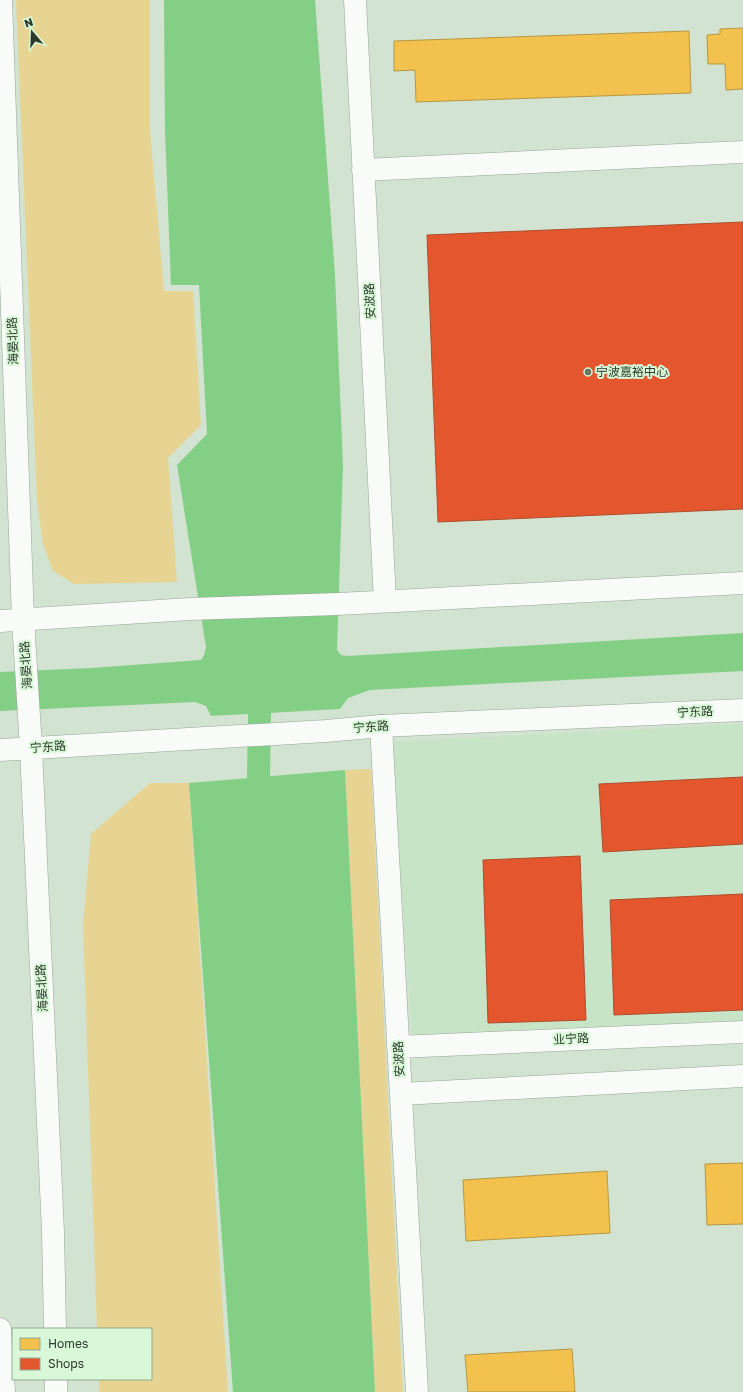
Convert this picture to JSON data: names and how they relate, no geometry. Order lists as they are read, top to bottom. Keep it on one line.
{"streets":{"main road":["安波路","海晏北路","宁东路","业宁路"]},"crossings":[["安波路","宁东路"],["安波路","业宁路"],["海晏北路","宁东路"]],"places":["宁波嘉裕中心"],"legend":["Homes","Shops"],"north":"top"}
